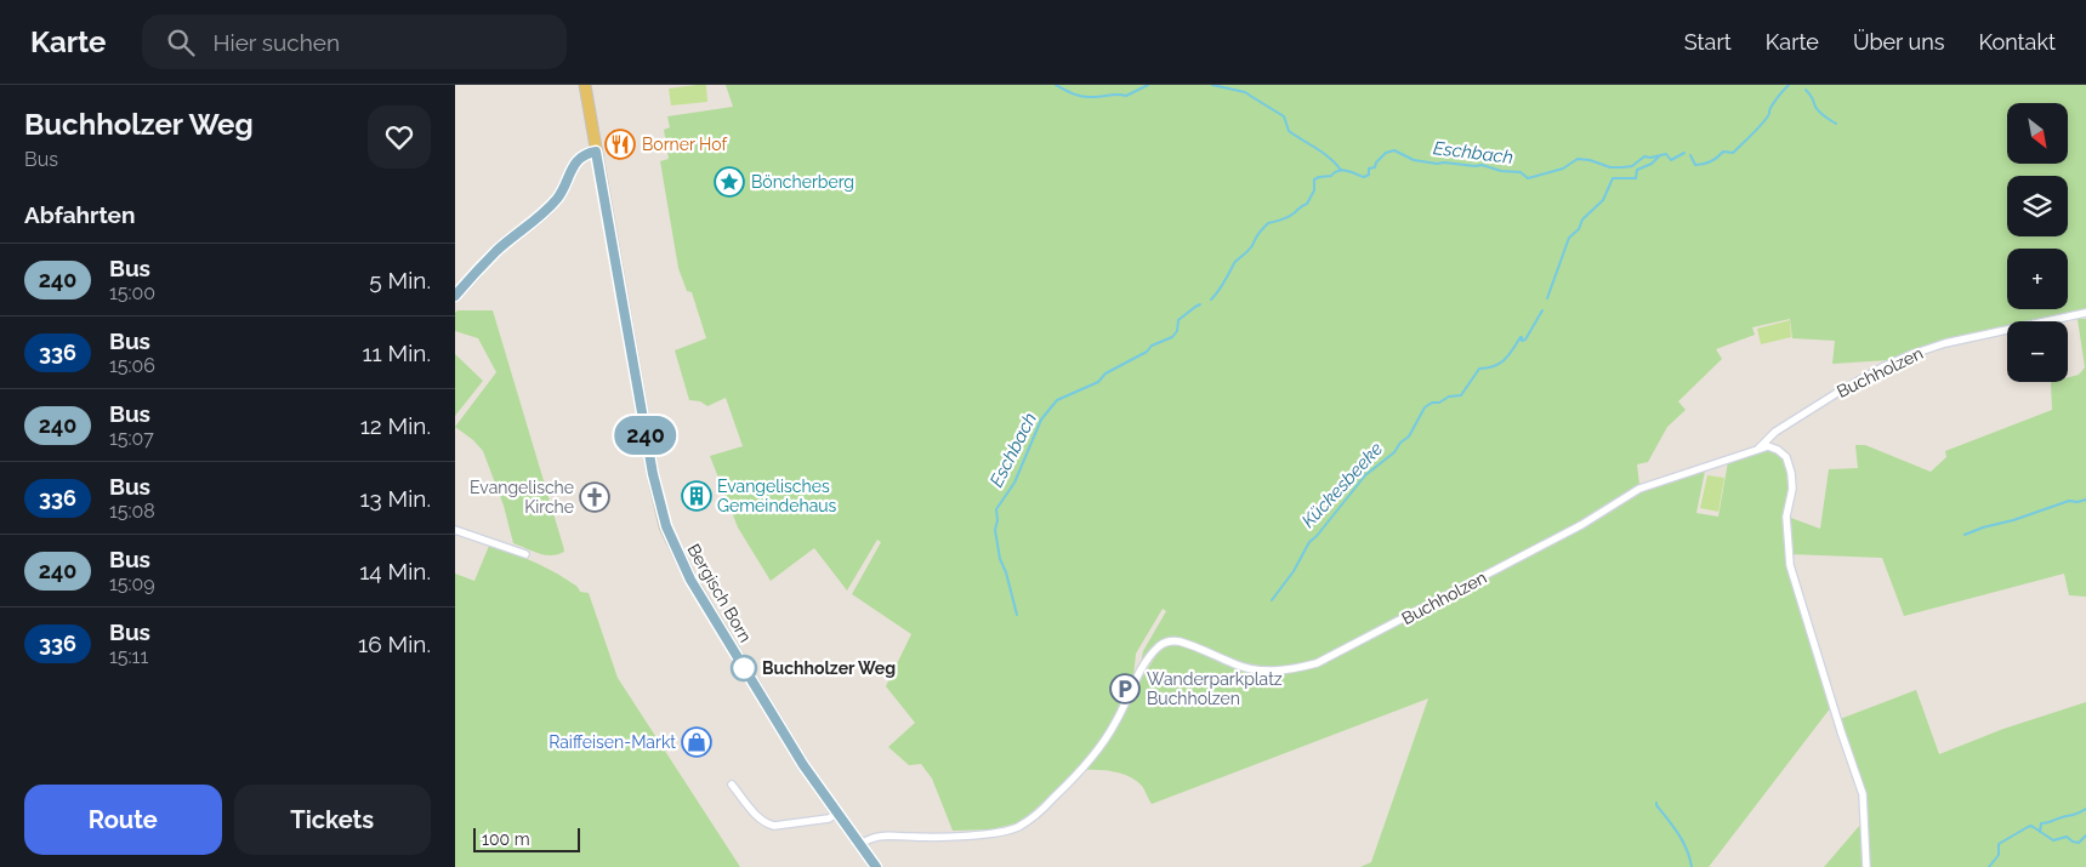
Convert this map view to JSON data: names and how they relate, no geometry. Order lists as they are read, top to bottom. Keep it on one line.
{"streets":{"main road":["Bergisch Born"],"street":["Buchholzen"]},"crossings":[["Buchholzen","Bergisch Born"]],"water":["Eschbach","Kückesbeeke"],"places":{"restaurant":["Borner Hof"],"place":["Böncherberg"],"building":["Evangelisches Gemeindehaus"],"church":["Evangelische Kirche"],"other":["Buchholzer Weg"],"parking":["Wanderparkplatz Buchholzen"],"shop":["Raiffeisen-Markt"]},"lines":["bus line 240"],"scale_bar":"100 m","north":"bottom right","page":{"header":"Karte","search":"Hier suchen","nav":["Start","Karte","Über uns","Kontakt"],"heading":[["Buchholzer Weg","Bus"],"Abfahrten"],"on_map":"240","map_buttons":["+","−"],"list":[{"mark":"240","name":"Bus","note":"15:00","value":"5 Min."},{"mark":"336","name":"Bus","note":"15:06","value":"11 Min."},{"mark":"240","name":"Bus","note":"15:07","value":"12 Min."},{"mark":"336","name":"Bus","note":"15:08","value":"13 Min."},{"mark":"240","name":"Bus","note":"15:09","value":"14 Min."},{"mark":"336","name":"Bus","note":"15:11","value":"16 Min."}],"buttons":["Route","Tickets"],"scale":"100 m"}}
